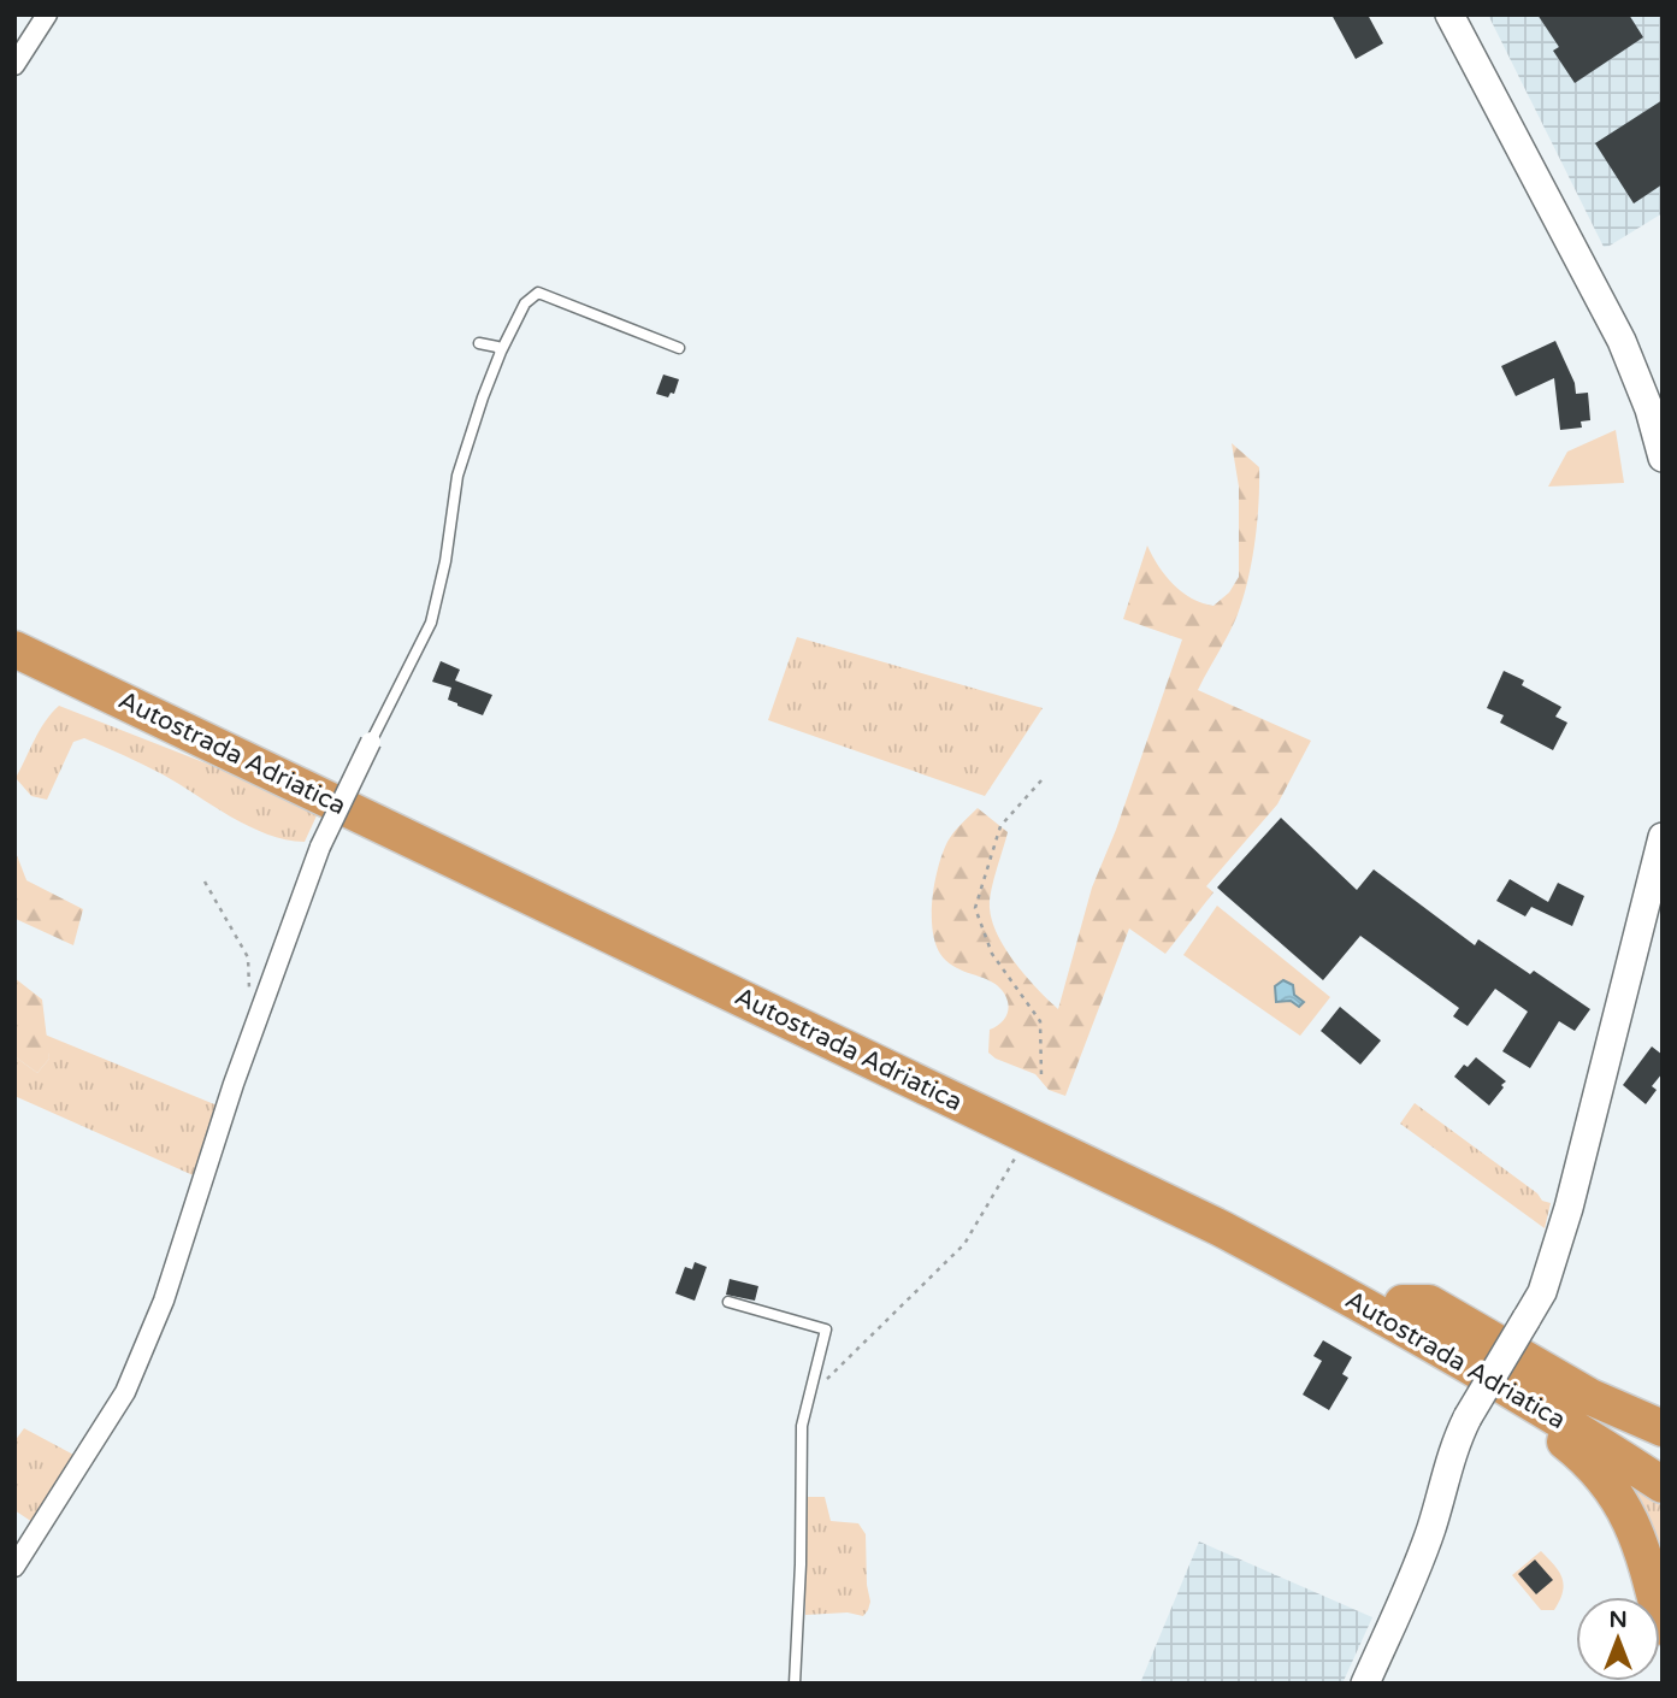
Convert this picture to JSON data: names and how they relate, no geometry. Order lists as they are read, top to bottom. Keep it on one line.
{"streets":{"highway":["Autostrada Adriatica"]},"north":"top"}
